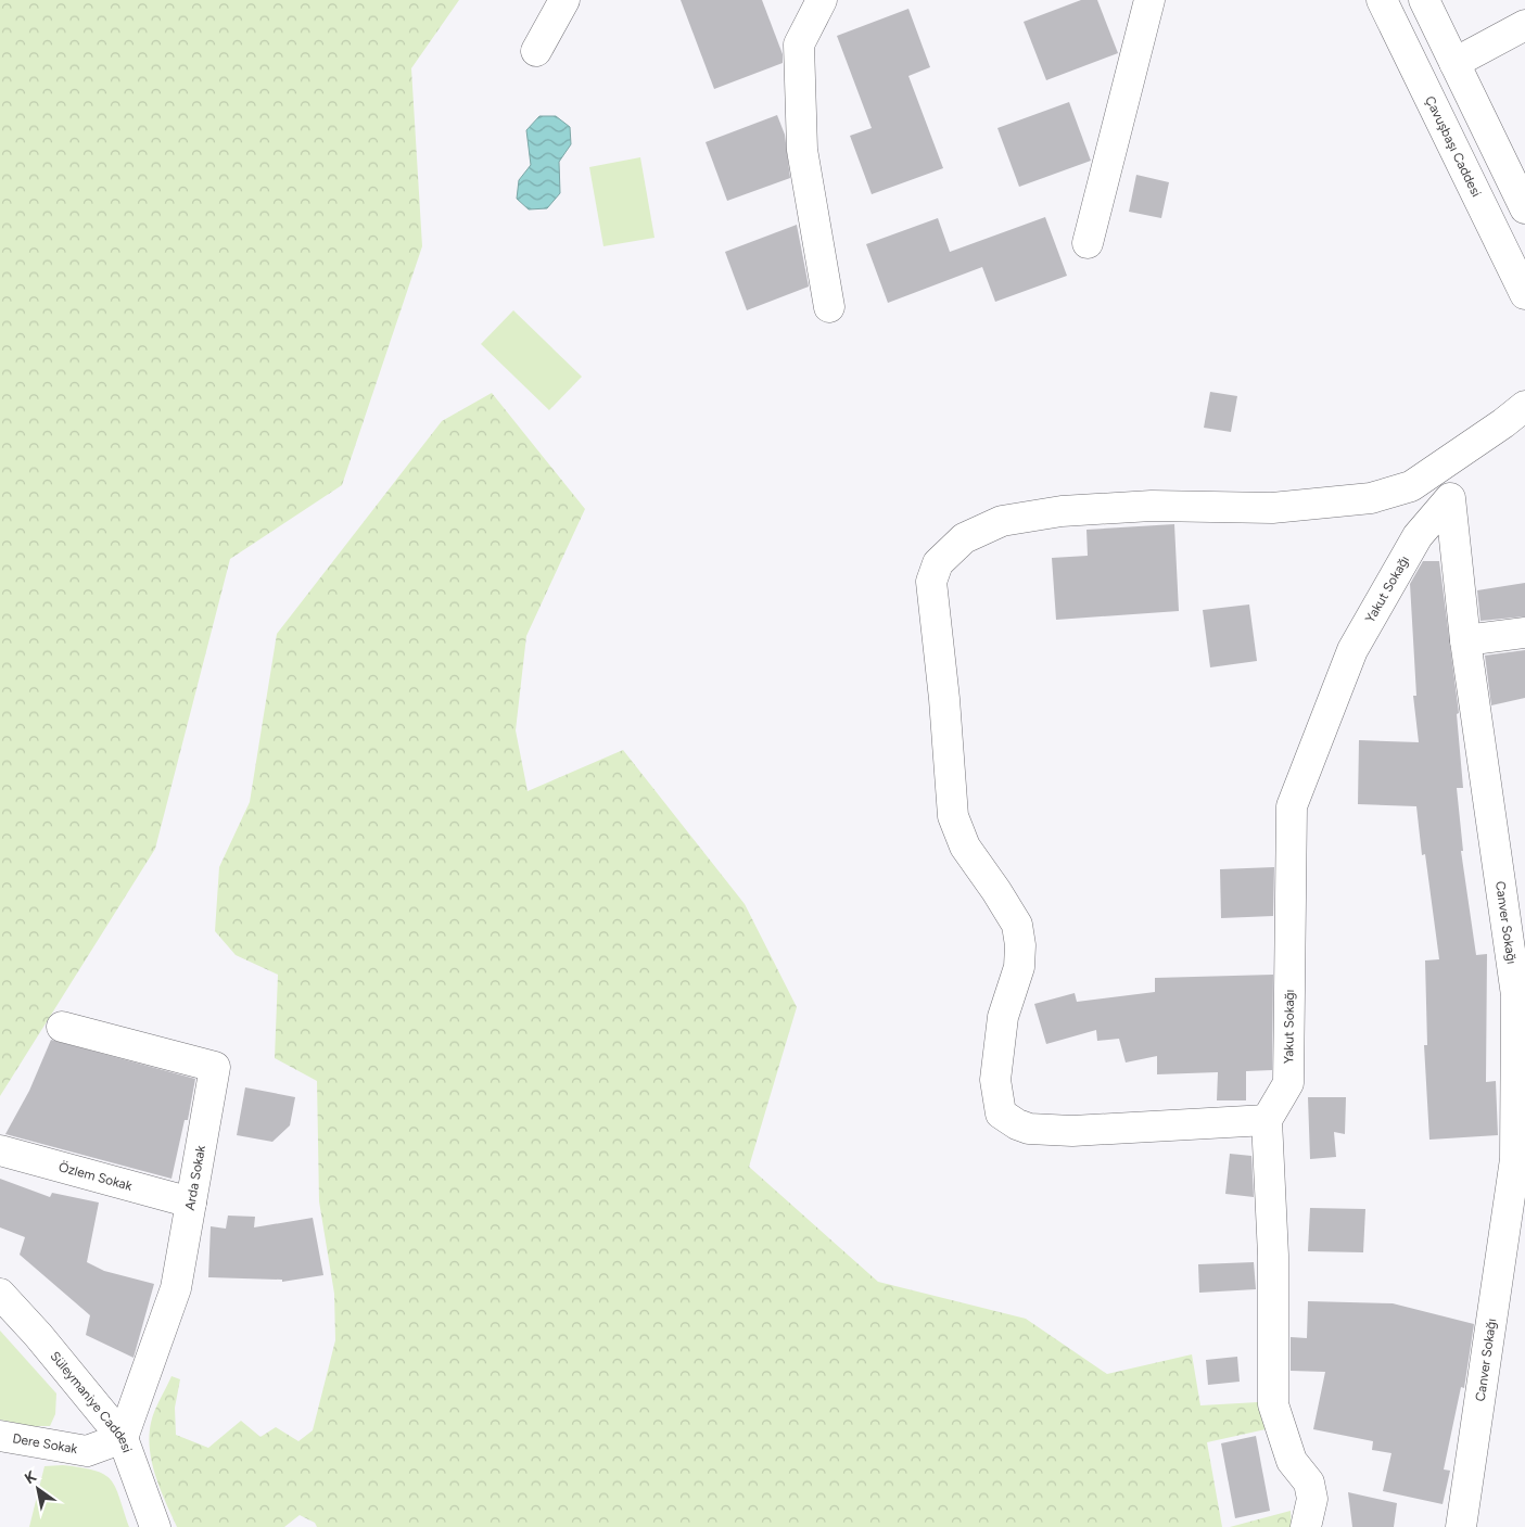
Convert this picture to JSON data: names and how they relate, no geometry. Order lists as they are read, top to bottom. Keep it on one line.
{"streets":{"street":["Çavuşbaşı Caddesi","Yakut Sokağı","Canver Sokağı","Özlem Sokak","Arda Sokak","Süleymaniye Caddesi","Dere Sokak"]},"crossings":[["Yakut Sokağı","Canver Sokağı"],["Özlem Sokak","Arda Sokak"],["Arda Sokak","Süleymaniye Caddesi"],["Arda Sokak","Dere Sokak"],["Süleymaniye Caddesi","Dere Sokak"]],"north":"top left"}
